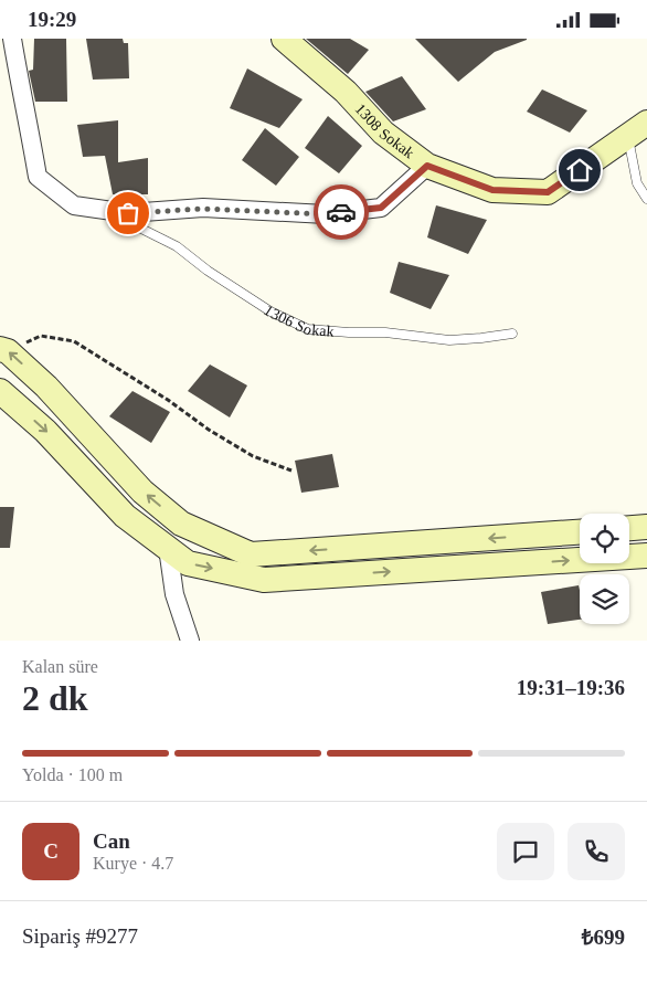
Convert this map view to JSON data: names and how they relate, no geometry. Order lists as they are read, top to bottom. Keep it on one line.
{"streets":{"street":["1308 Sokak","1306 Sokak"]},"crossings":[["1308 Sokak","1306 Sokak"]],"page":{"status":"19:29","heading":["2 dk","Kalan süre","19:31–19:36"],"panel":["Can","Kurye · 4.7","Sipariş #9277","₺699"],"bar":"Yolda · 100 m","round":"C"}}
